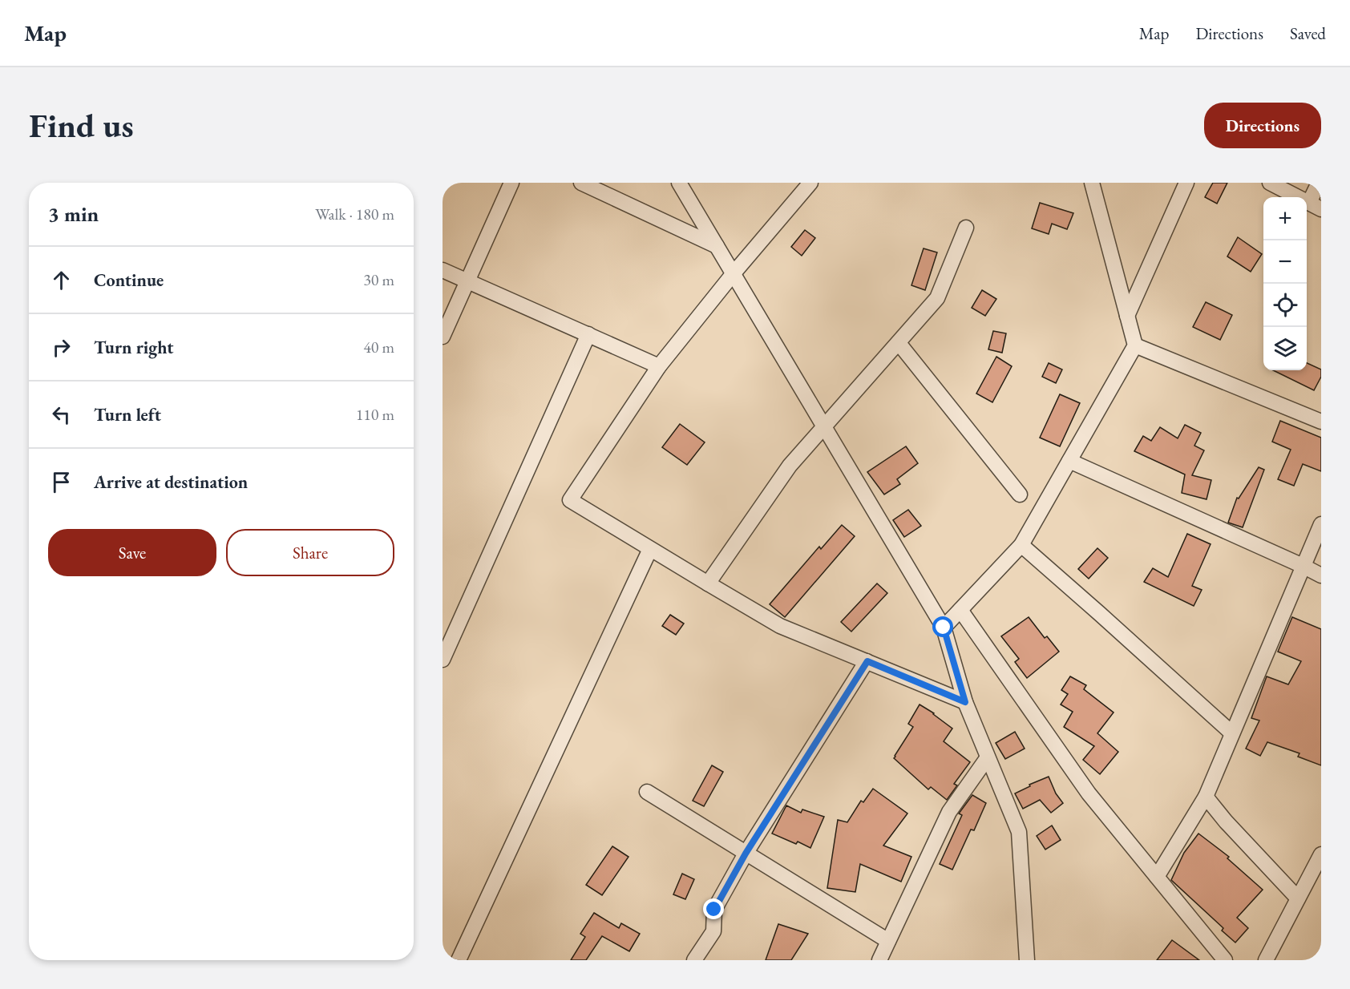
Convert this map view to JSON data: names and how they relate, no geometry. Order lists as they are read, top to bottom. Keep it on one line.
{"page":{"header":"Map","nav":["Map","Directions","Saved"],"buttons":["Directions",["Save","Share"]],"title":"Find us","heading":["3 min","Walk · 180 m"],"map_buttons":["+","−"],"list":[["Continue","30 m"],["Turn right","40 m"],["Turn left","110 m"],"Arrive at destination"]}}
